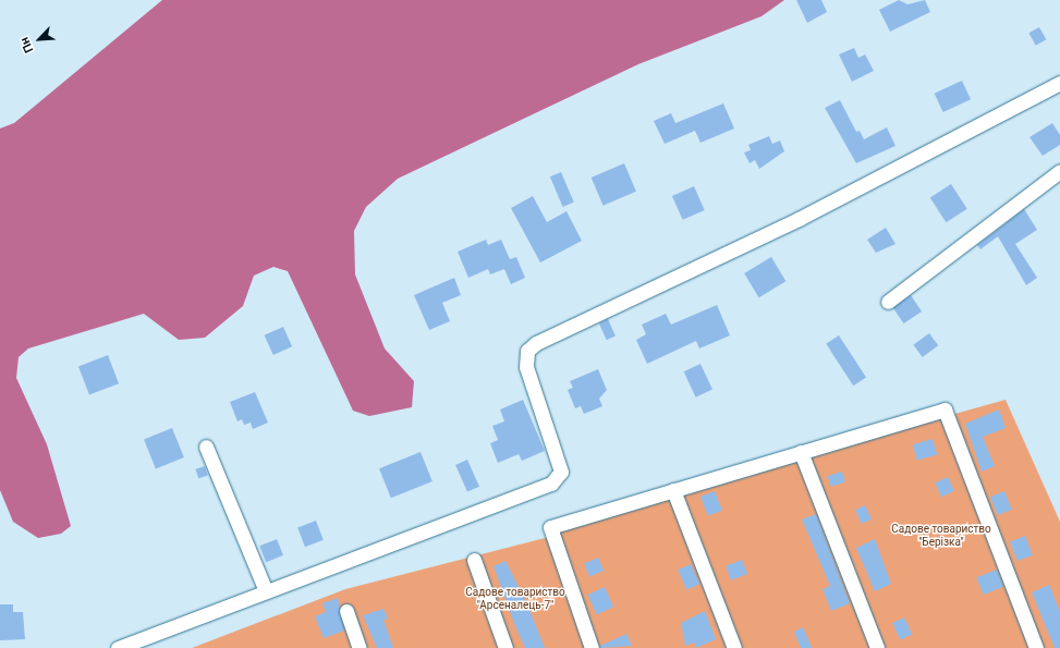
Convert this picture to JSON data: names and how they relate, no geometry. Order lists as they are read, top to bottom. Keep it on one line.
{"parks":["Садове товариство \"Берізка\"","Садове товариство \"Арсеналець-7\""],"north":"bottom left"}
